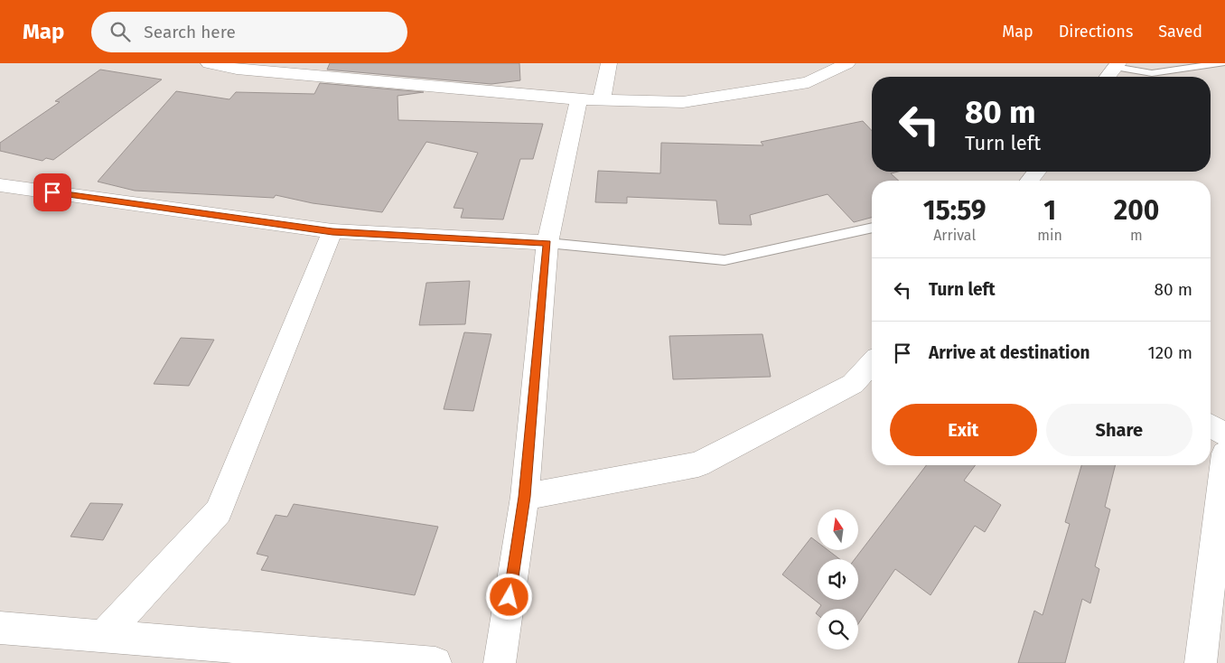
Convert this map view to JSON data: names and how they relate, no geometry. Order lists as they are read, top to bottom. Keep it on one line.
{"north":"top","page":{"header":"Map","search":"Search here","nav":["Map","Directions","Saved"],"turn":["80 m","Turn left"],"eta":["15:59","Arrival","1","min","200","m"],"list":[{"name":"Turn left","value":"80 m"},{"name":"Arrive at destination","value":"120 m"}],"buttons":["Exit","Share"]}}
